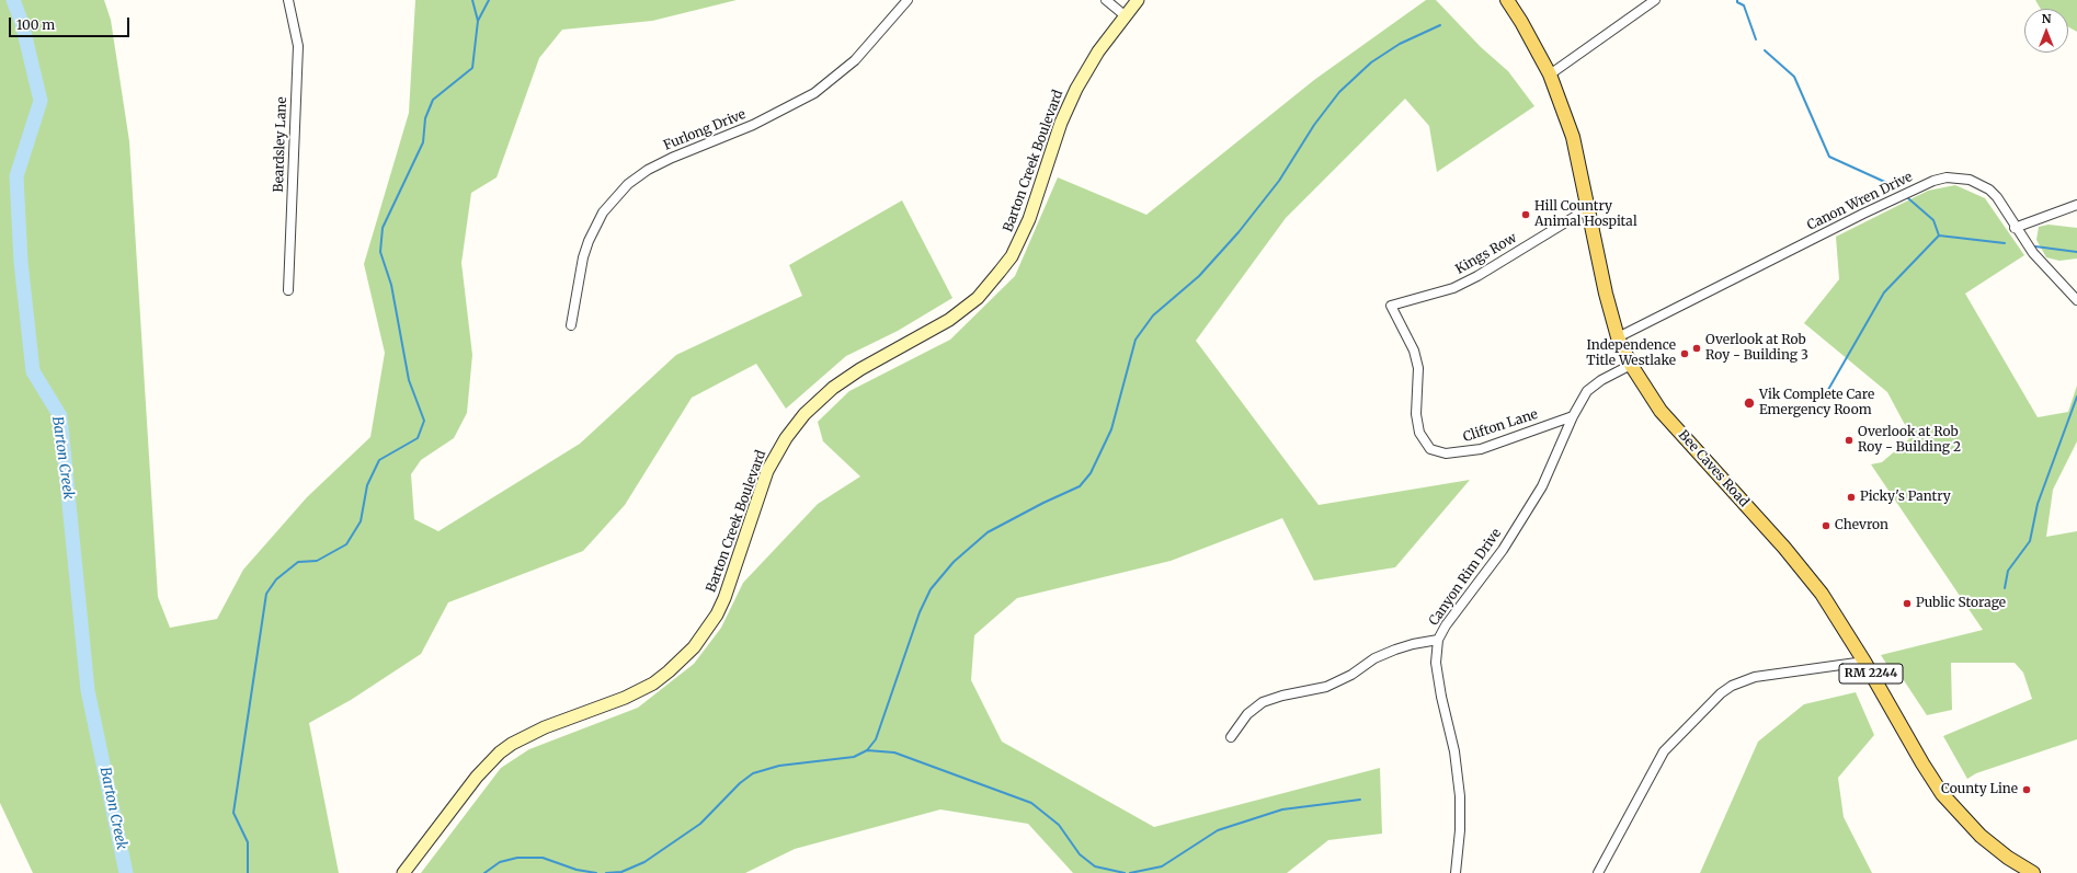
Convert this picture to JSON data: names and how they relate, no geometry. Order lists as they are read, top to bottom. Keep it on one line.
{"streets":{"main road":["Bee Caves Road","RM 2244"],"street":["Furlong Drive","Beardsley Lane","Barton Creek Boulevard","Canon Wren Drive","Kings Row","Clifton Lane","Canyon Rim Drive"]},"crossings":[["Canon Wren Drive","Bee Caves Road"],["Kings Row","Clifton Lane"],["Kings Row","Bee Caves Road"],["Clifton Lane","Canyon Rim Drive"],["Bee Caves Road","Canyon Rim Drive"]],"water":["Barton Creek"],"places":["Hill Country Animal Hospital","Overlook at Rob Roy - Building 3","Independence Title Westlake","Vik Complete Care Emergency Room","Overlook at Rob Roy - Building 2","Picky's Pantry","Chevron","Public Storage","County Line"],"scale_bar":"100 m","north":"top"}
